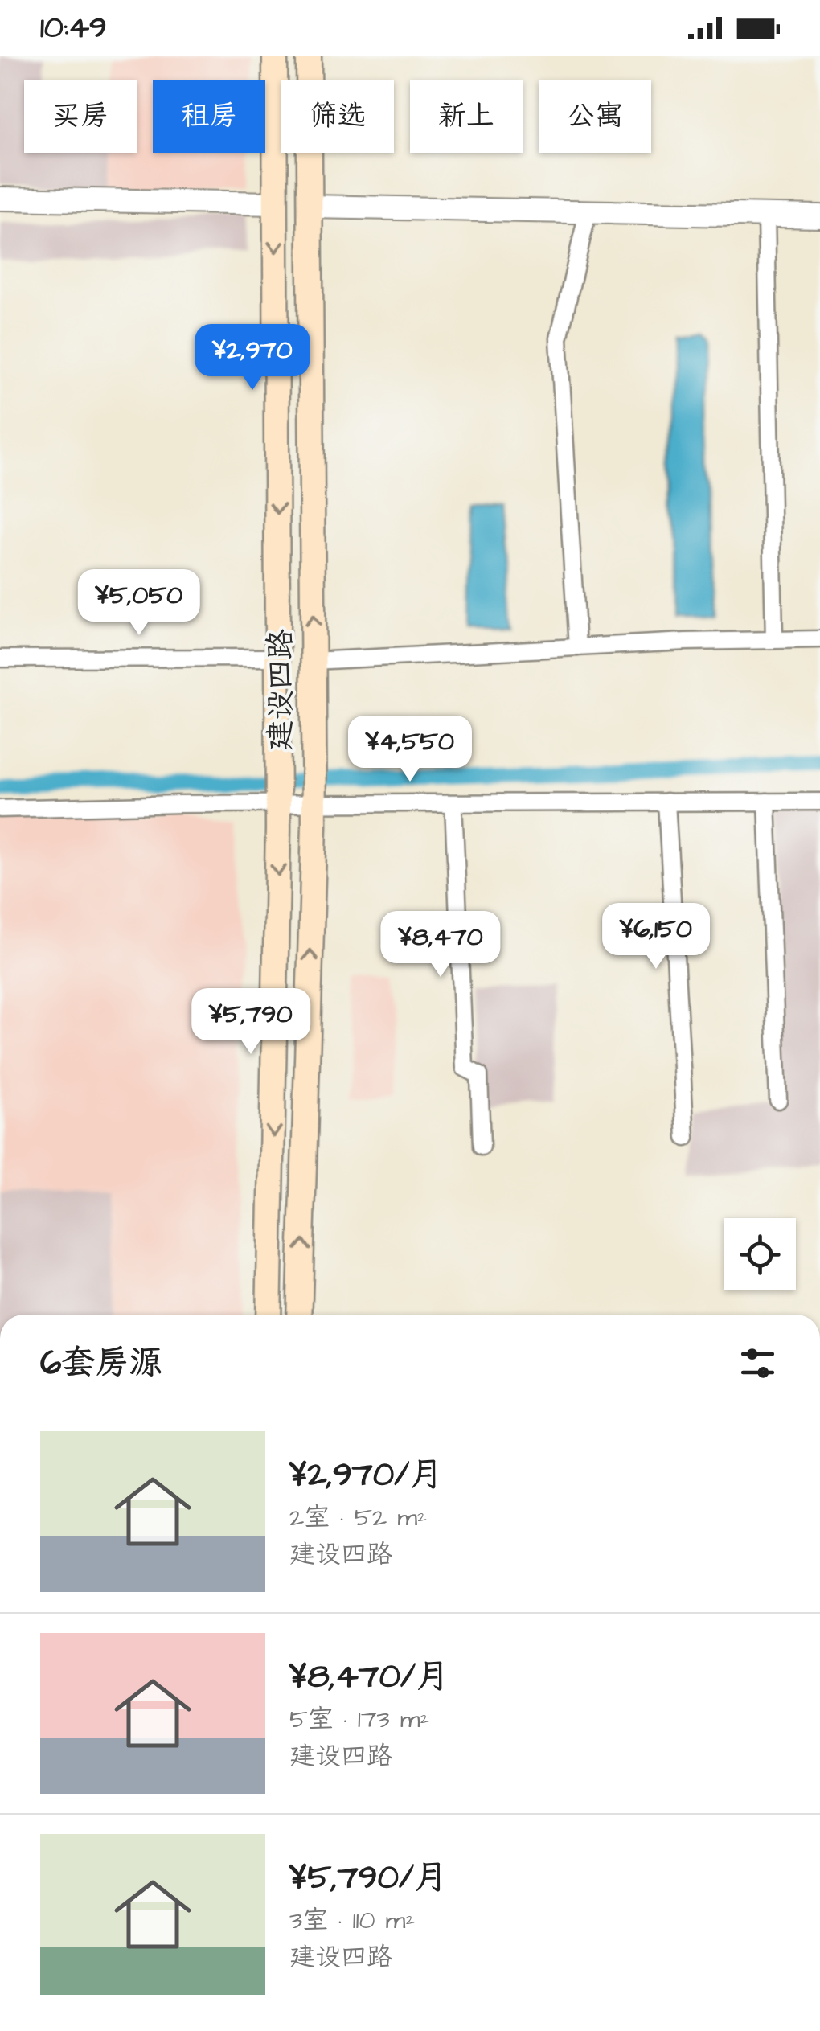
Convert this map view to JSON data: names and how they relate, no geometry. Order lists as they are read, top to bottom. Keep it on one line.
{"streets":{"main road":["建设四路"]},"page":{"status":"10:49","chip":["买房","租房","筛选","新上","公寓"],"price":["¥2,970","¥5,050","¥4,550","¥6,150","¥8,470","¥5,790"],"heading":"6套房源","list":[{"name":"¥2,970/月","note":"2室 · 52 m² · 建设四路"},{"name":"¥8,470/月","note":"5室 · 173 m² · 建设四路"},{"name":"¥5,790/月","note":"3室 · 110 m² · 建设四路"}]}}
